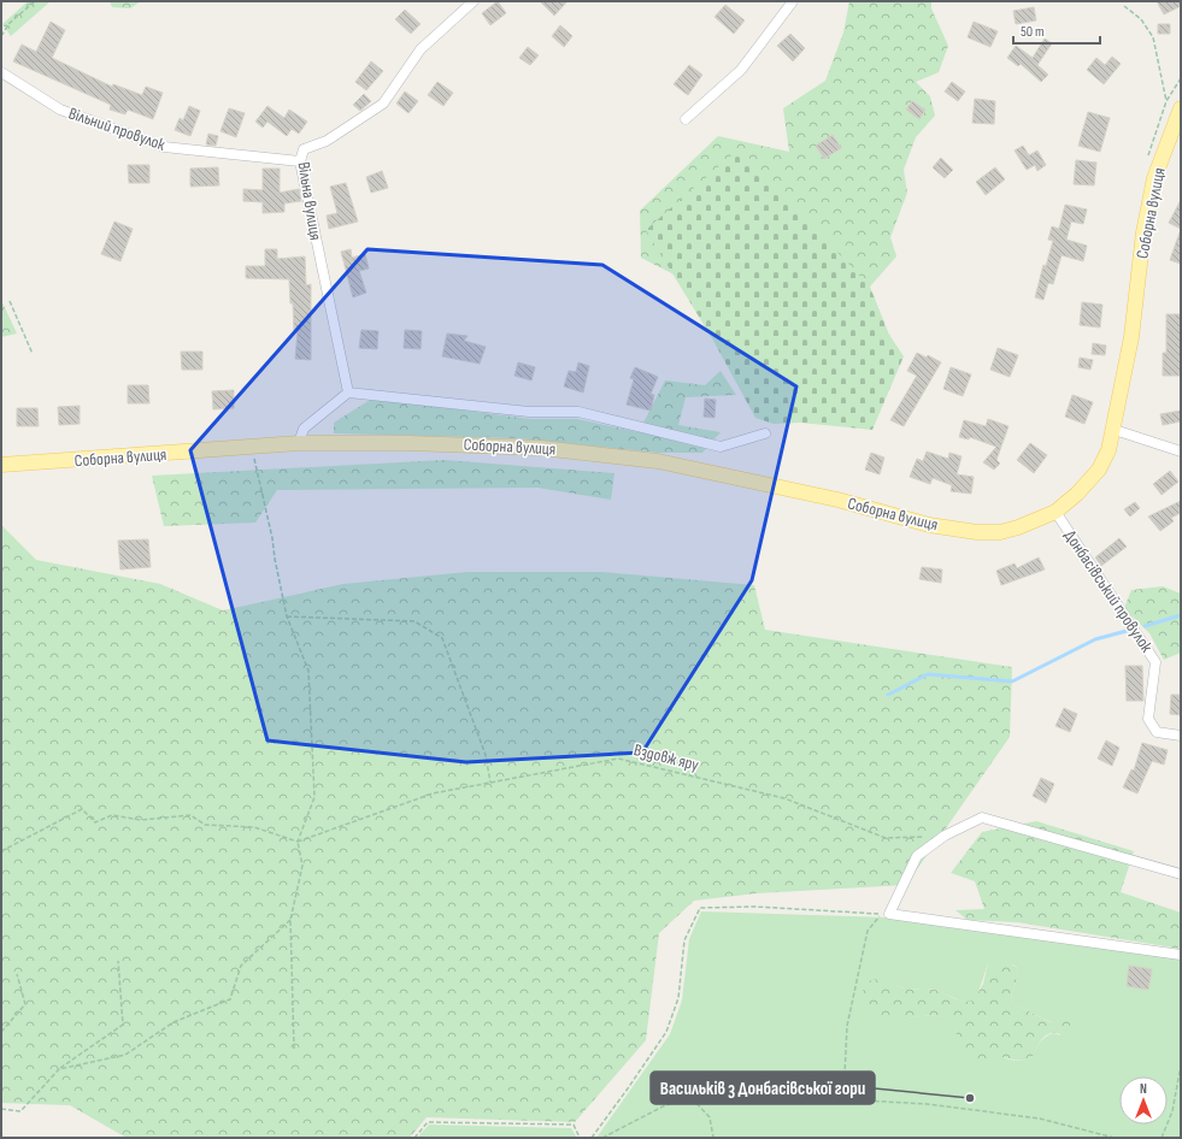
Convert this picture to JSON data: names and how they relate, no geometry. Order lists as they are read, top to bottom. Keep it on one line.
{"streets":{"main road":["Соборна вулиця"],"street":["Вільний провулок","Вільна вулиця","Донбасівський провулок"],"path":["Вздовж яру"]},"crossings":[["Вільний провулок","Вільна вулиця"],["Соборна вулиця","Донбасівський провулок"]],"places":["Васильків з Донбасівської гори"],"scale_bar":"50 m","north":"top"}
